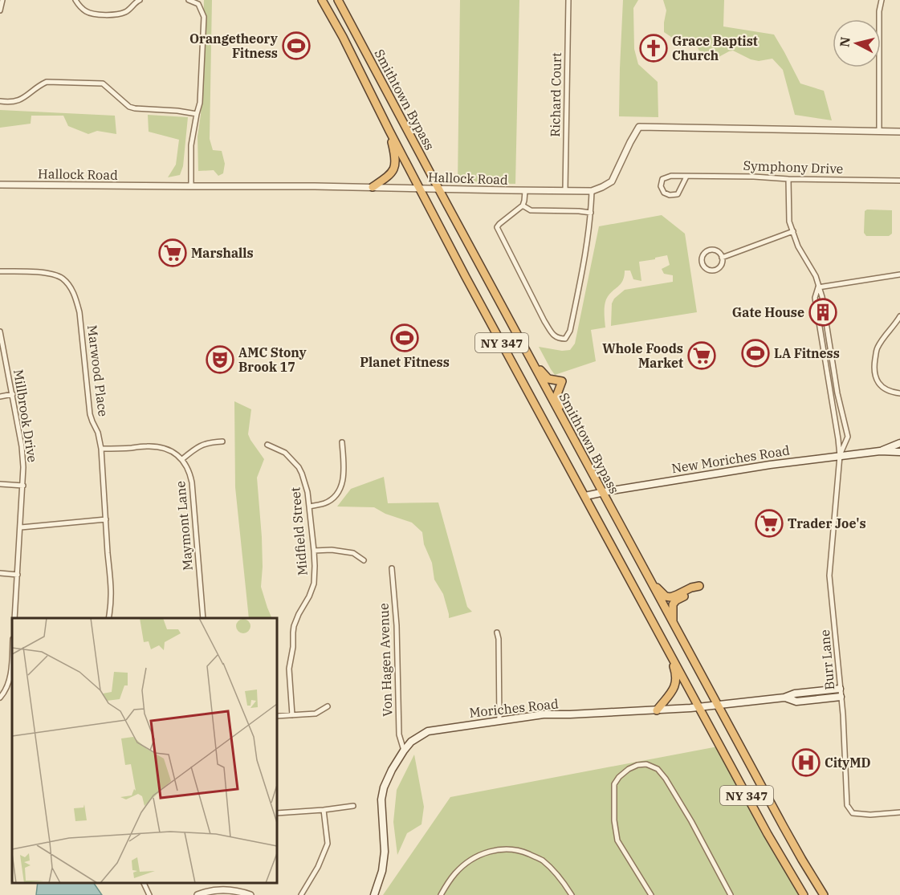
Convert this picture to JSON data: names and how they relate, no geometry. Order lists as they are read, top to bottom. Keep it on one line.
{"streets":{"highway":["Smithtown Bypass","NY 347"],"main road":["New Moriches Road","Moriches Road"],"street":["Richard Court","Symphony Drive","Hallock Road","Marwood Place","Millbrook Drive","Maymont Lane","Midfield Street","Von Hagen Avenue","Burr Lane"]},"crossings":[["Richard Court","Hallock Road"],["Smithtown Bypass","Hallock Road"],["Smithtown Bypass","New Moriches Road"],["Smithtown Bypass","Moriches Road"],["New Moriches Road","Burr Lane"],["Von Hagen Avenue","Moriches Road"],["Burr Lane","Moriches Road"]],"places":{"sports":["Orangetheory Fitness","Planet Fitness","LA Fitness"],"church":["Grace Baptist Church"],"supermarket":["Marshalls","Whole Foods Market","Trader Joe's"],"building":["Gate House"],"theatre":["AMC Stony Brook 17"],"hospital":["CityMD"]},"north":"left"}
